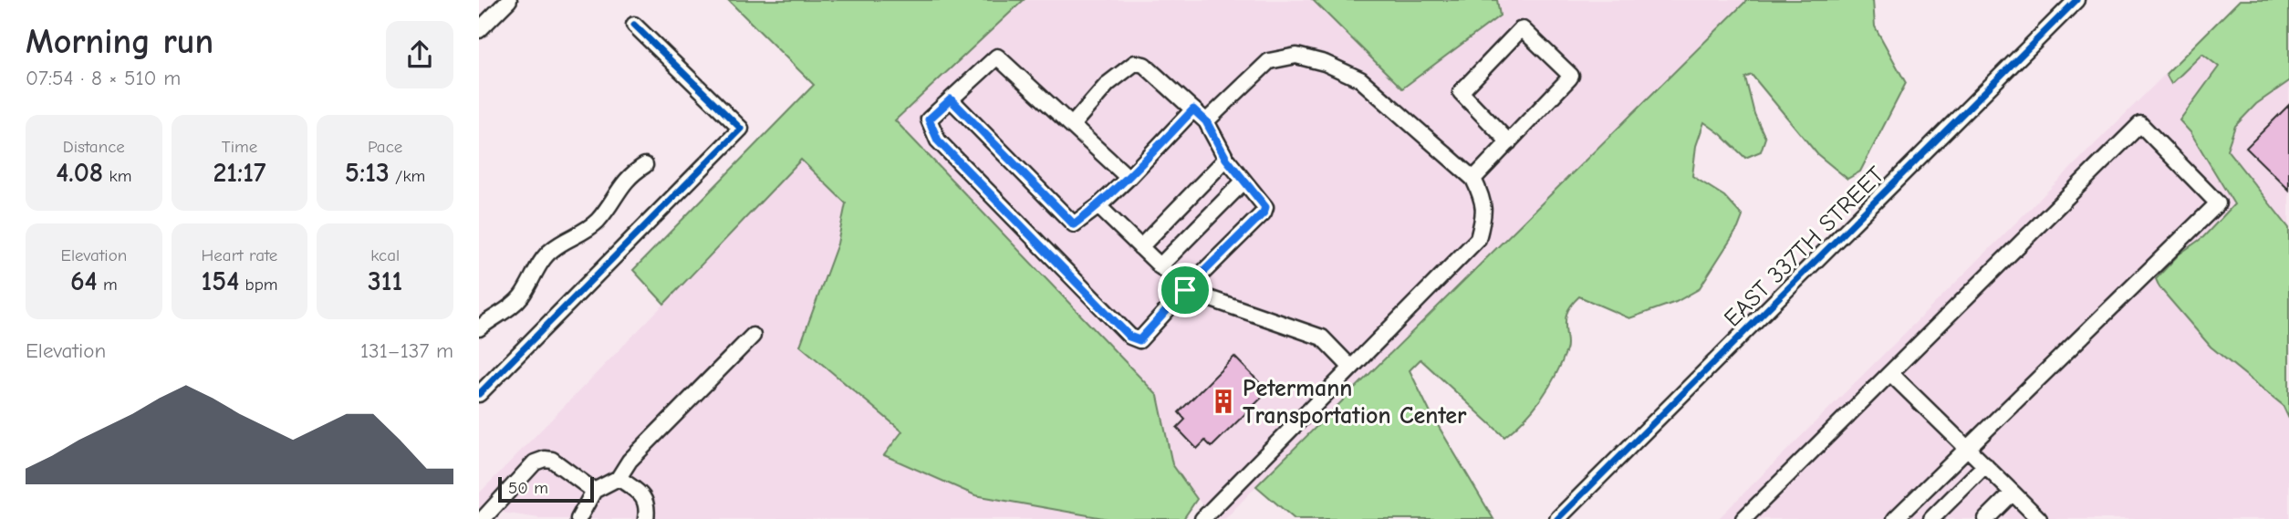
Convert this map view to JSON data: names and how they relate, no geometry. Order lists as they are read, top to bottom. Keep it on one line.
{"streets":{"street":["EAST 337TH STREET"]},"places":{"building":["Petermann Transportation Center"]},"scale_bar":"50 m","page":{"heading":["Morning run","07:54 · 8 × 510 m"],"stats":[["Distance","4.08 km"],["Time","21:17"],["Pace","5:13 /km"],["Elevation","64 m"],["Heart rate","154 bpm"],["kcal","311"]],"chart":["Elevation","131–137 m"],"scale":"50 m"}}
